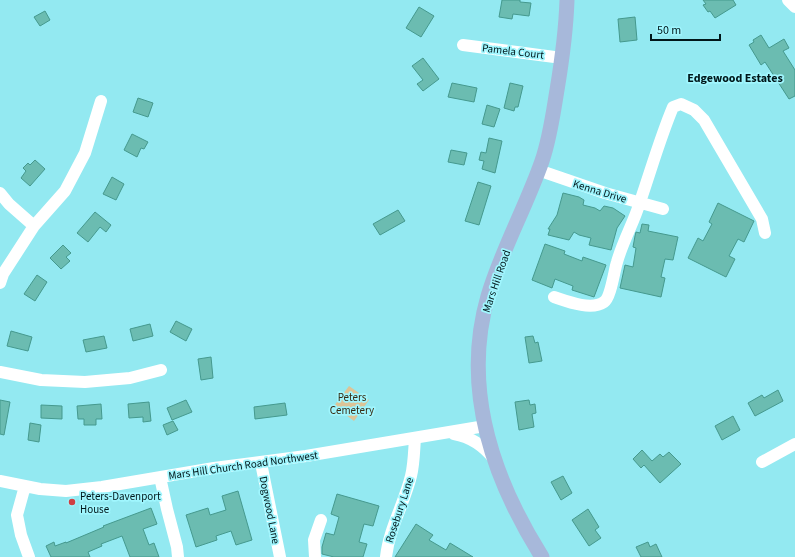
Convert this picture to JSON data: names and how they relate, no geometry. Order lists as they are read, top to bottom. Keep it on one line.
{"streets":{"main road":["Mars Hill Road"],"street":["Pamela Court","Kenna Drive","Mars Hill Church Road Northwest","Dogwood Lane","Rosebury Lane"]},"crossings":[["Pamela Court","Mars Hill Road"],["Kenna Drive","Mars Hill Road"],["Mars Hill Road","Mars Hill Church Road Northwest"],["Mars Hill Church Road Northwest","Dogwood Lane"],["Mars Hill Church Road Northwest","Rosebury Lane"]],"districts":["Edgewood Estates"],"parks":["Peters Cemetery"],"places":["Peters-Davenport House"],"scale_bar":"50 m"}
